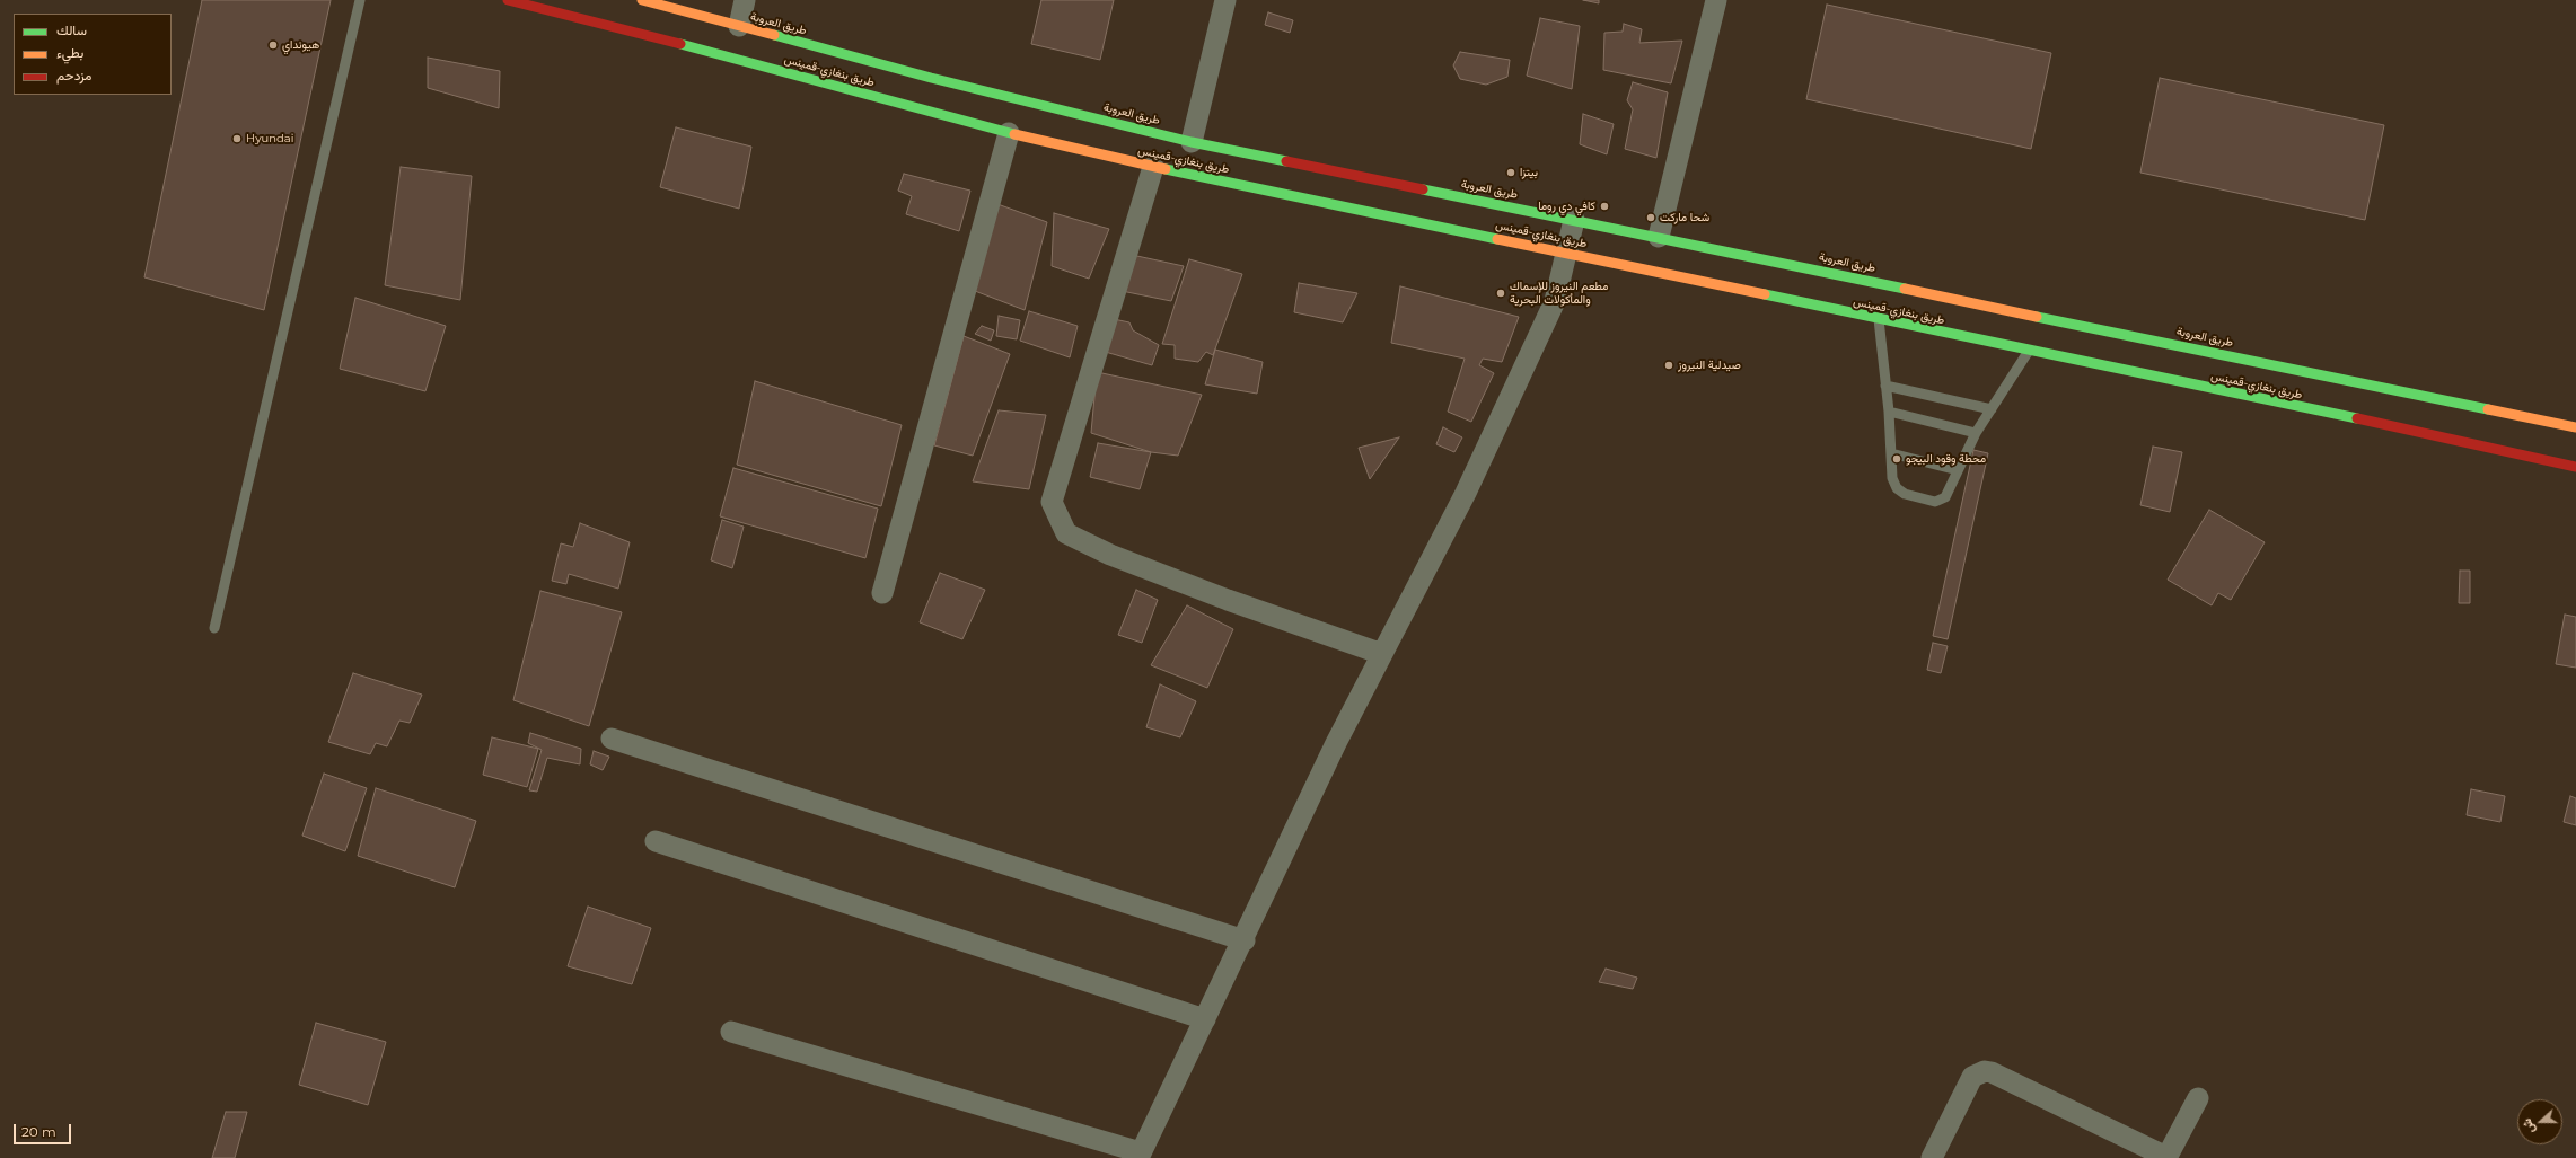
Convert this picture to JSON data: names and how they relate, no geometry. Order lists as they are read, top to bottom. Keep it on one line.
{"streets":{"main road":["طريق العروبة","طريق بنغازي-قمينس"]},"places":["هيونداي","Hyundai","بيتزا","كافي دي روما","شحا ماركت","مطعم النيروز للإسماك والمأكولات البحرية","صيدلية النيروز","محطة وقود البيجو"],"legend":["سالك","بطيء","مزدحم"],"scale_bar":"20 m","north":"left"}
